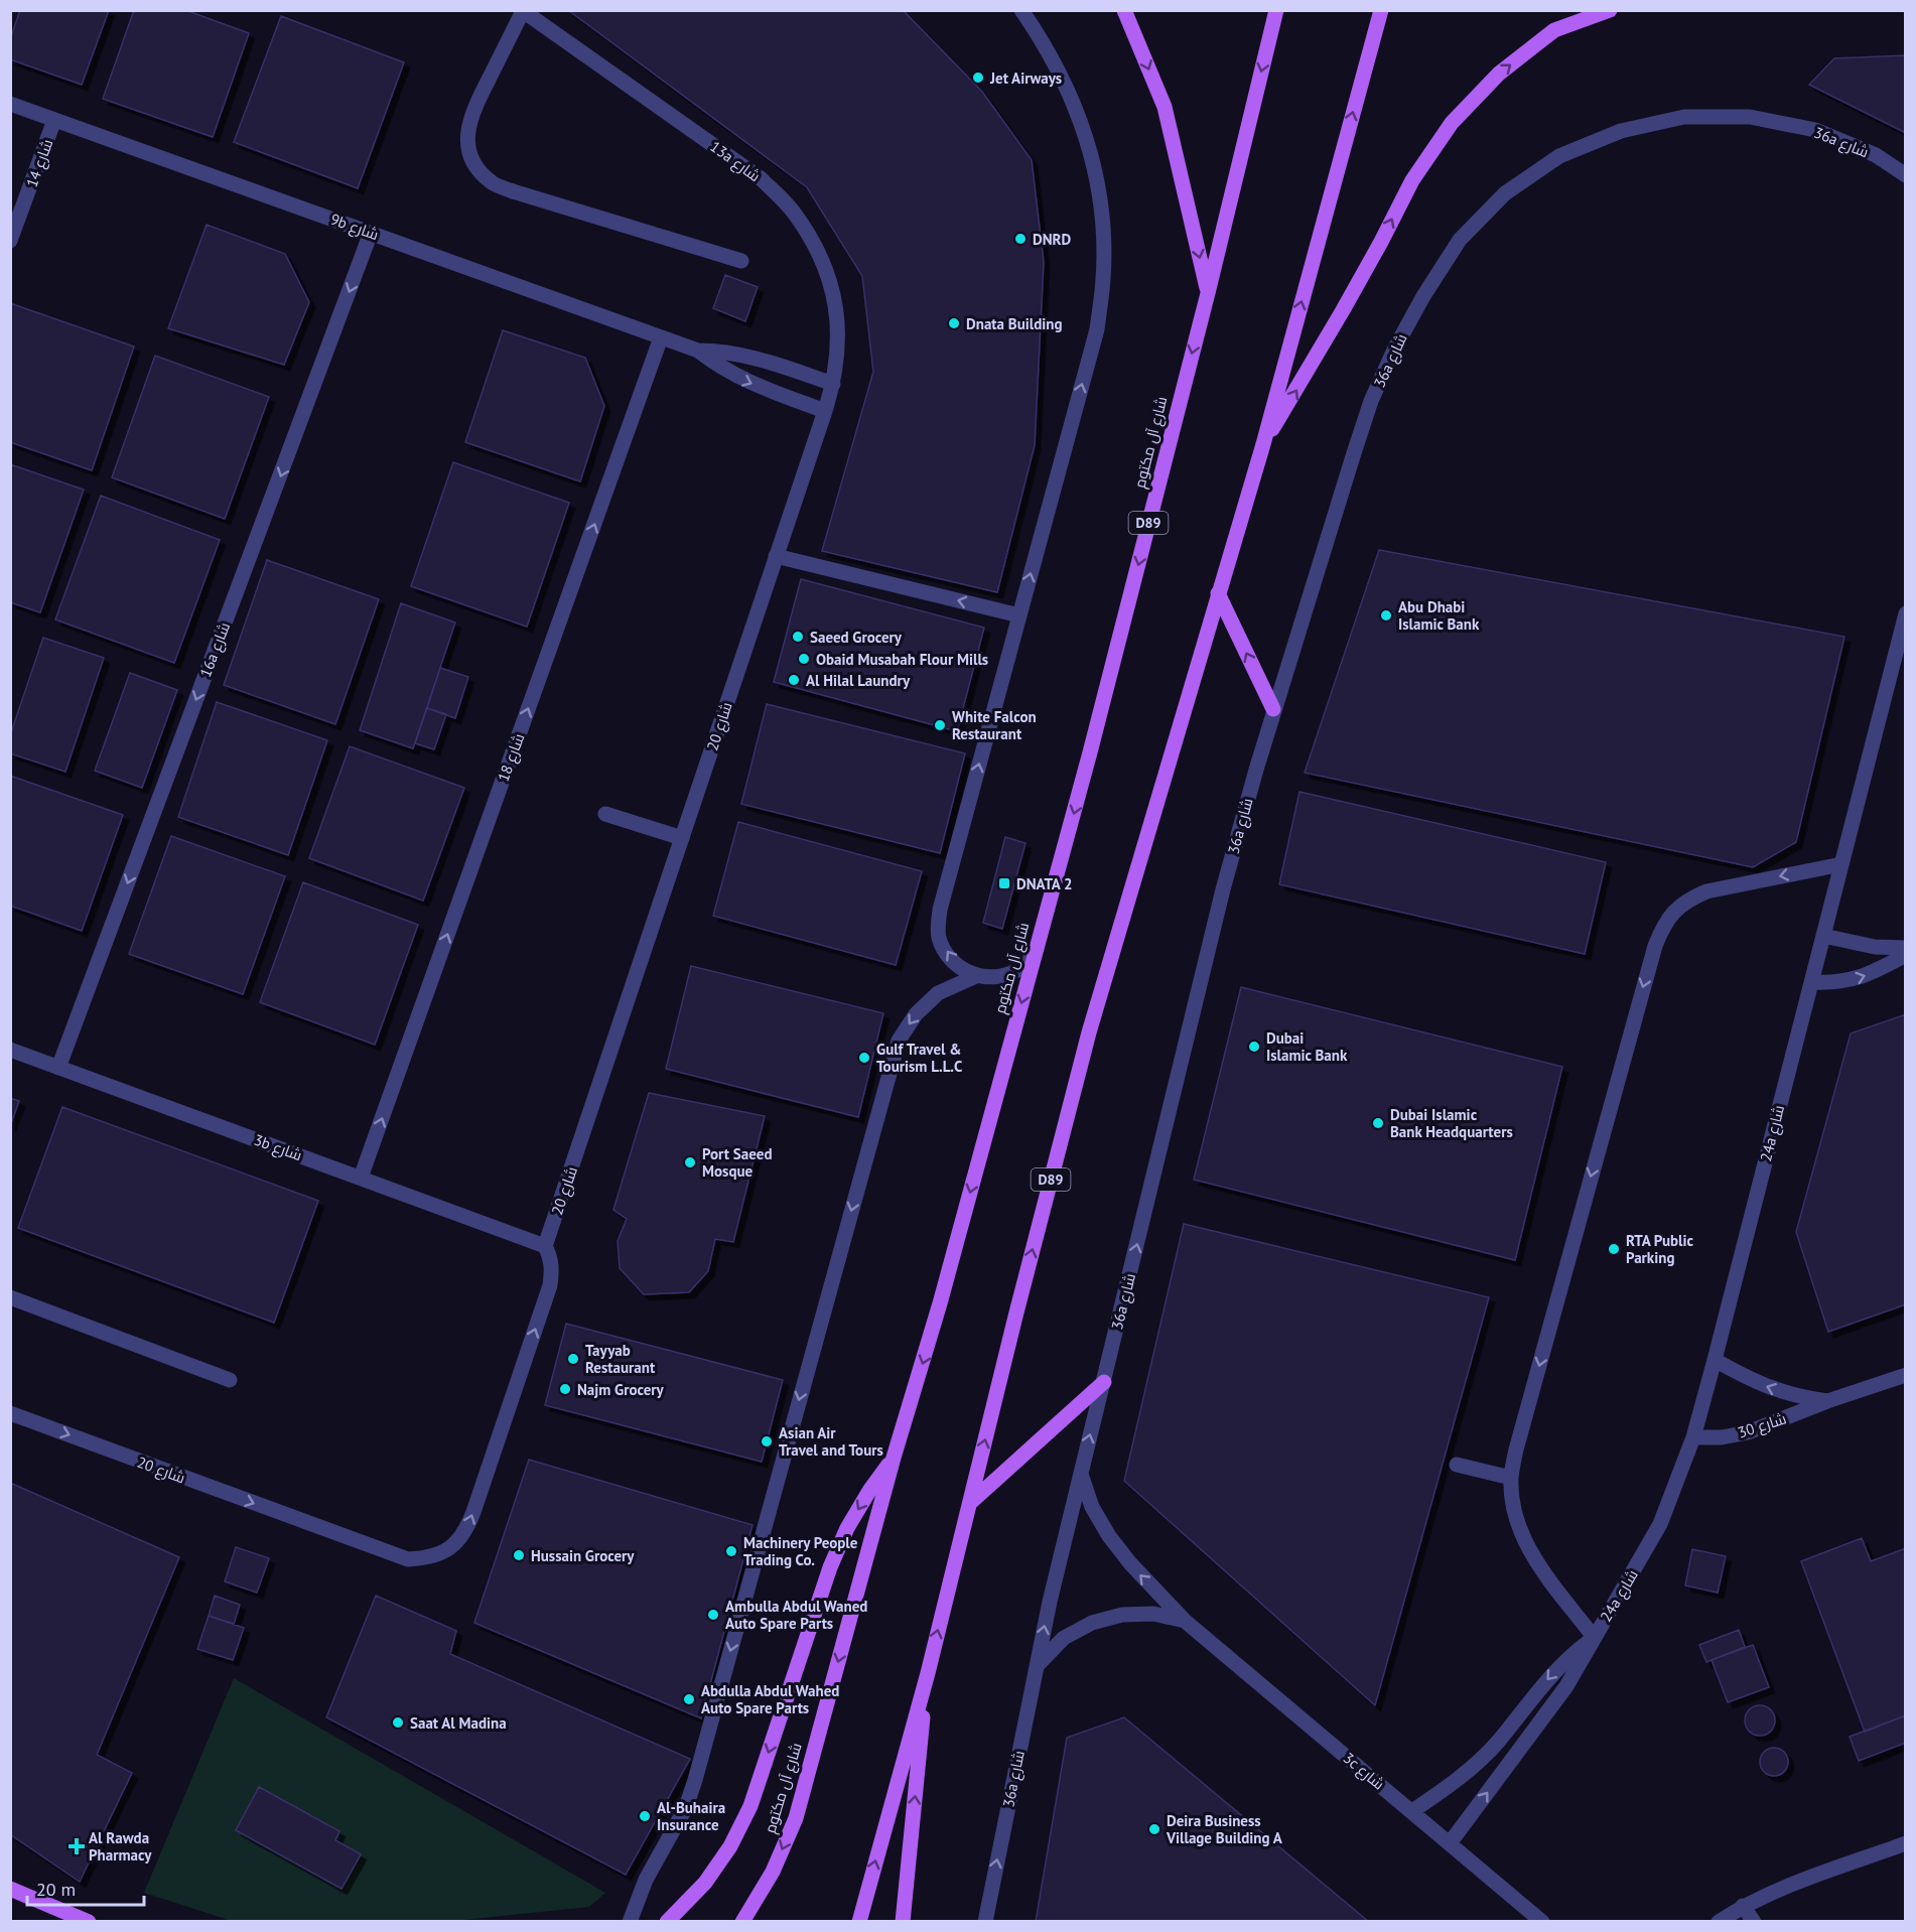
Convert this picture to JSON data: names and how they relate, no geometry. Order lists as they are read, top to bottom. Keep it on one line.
{"streets":{"main road":["شارع آل مكتوم","D89"],"street":["36a شارع","13a شارع","شارع 14","9b شارع","16a شارع","شارع 20","شارع 18","24a شارع","3b شارع","شارع 30","3c شارع"]},"crossings":[["36a شارع","3c شارع"],["13a شارع","9b شارع"],["13a شارع","شارع 20"],["شارع 14","9b شارع"],["9b شارع","16a شارع"],["9b شارع","شارع 20"],["9b شارع","شارع 18"],["16a شارع","3b شارع"],["شارع 20","3b شارع"],["شارع 18","3b شارع"],["24a شارع","شارع 30"],["24a شارع","3c شارع"]],"one_way":["36a شارع","16a شارع","شارع 18"],"places":{"other":["Jet Airways","DNRD","Dnata Building","Abu Dhabi Islamic Bank","Saeed Grocery","Obaid Musabah Flour Mills","Al Hilal Laundry","White Falcon Restaurant","Dubai Islamic Bank","Gulf Travel & Tourism L.L.C","Dubai Islamic Bank Headquarters","Port Saeed Mosque","RTA Public Parking","Tayyab Restaurant","Najm Grocery","Asian Air Travel and Tours","Machinery People Trading Co.","Hussain Grocery","Ambulla Abdul Waned Auto Spare Parts","Abdulla Abdul Wahed Auto Spare Parts","Saat Al Madina","Al-Buhaira Insurance","Deira Business Village Building A"],"transit":["DNATA 2"],"health":["Al Rawda Pharmacy"]},"scale_bar":"20 m"}
